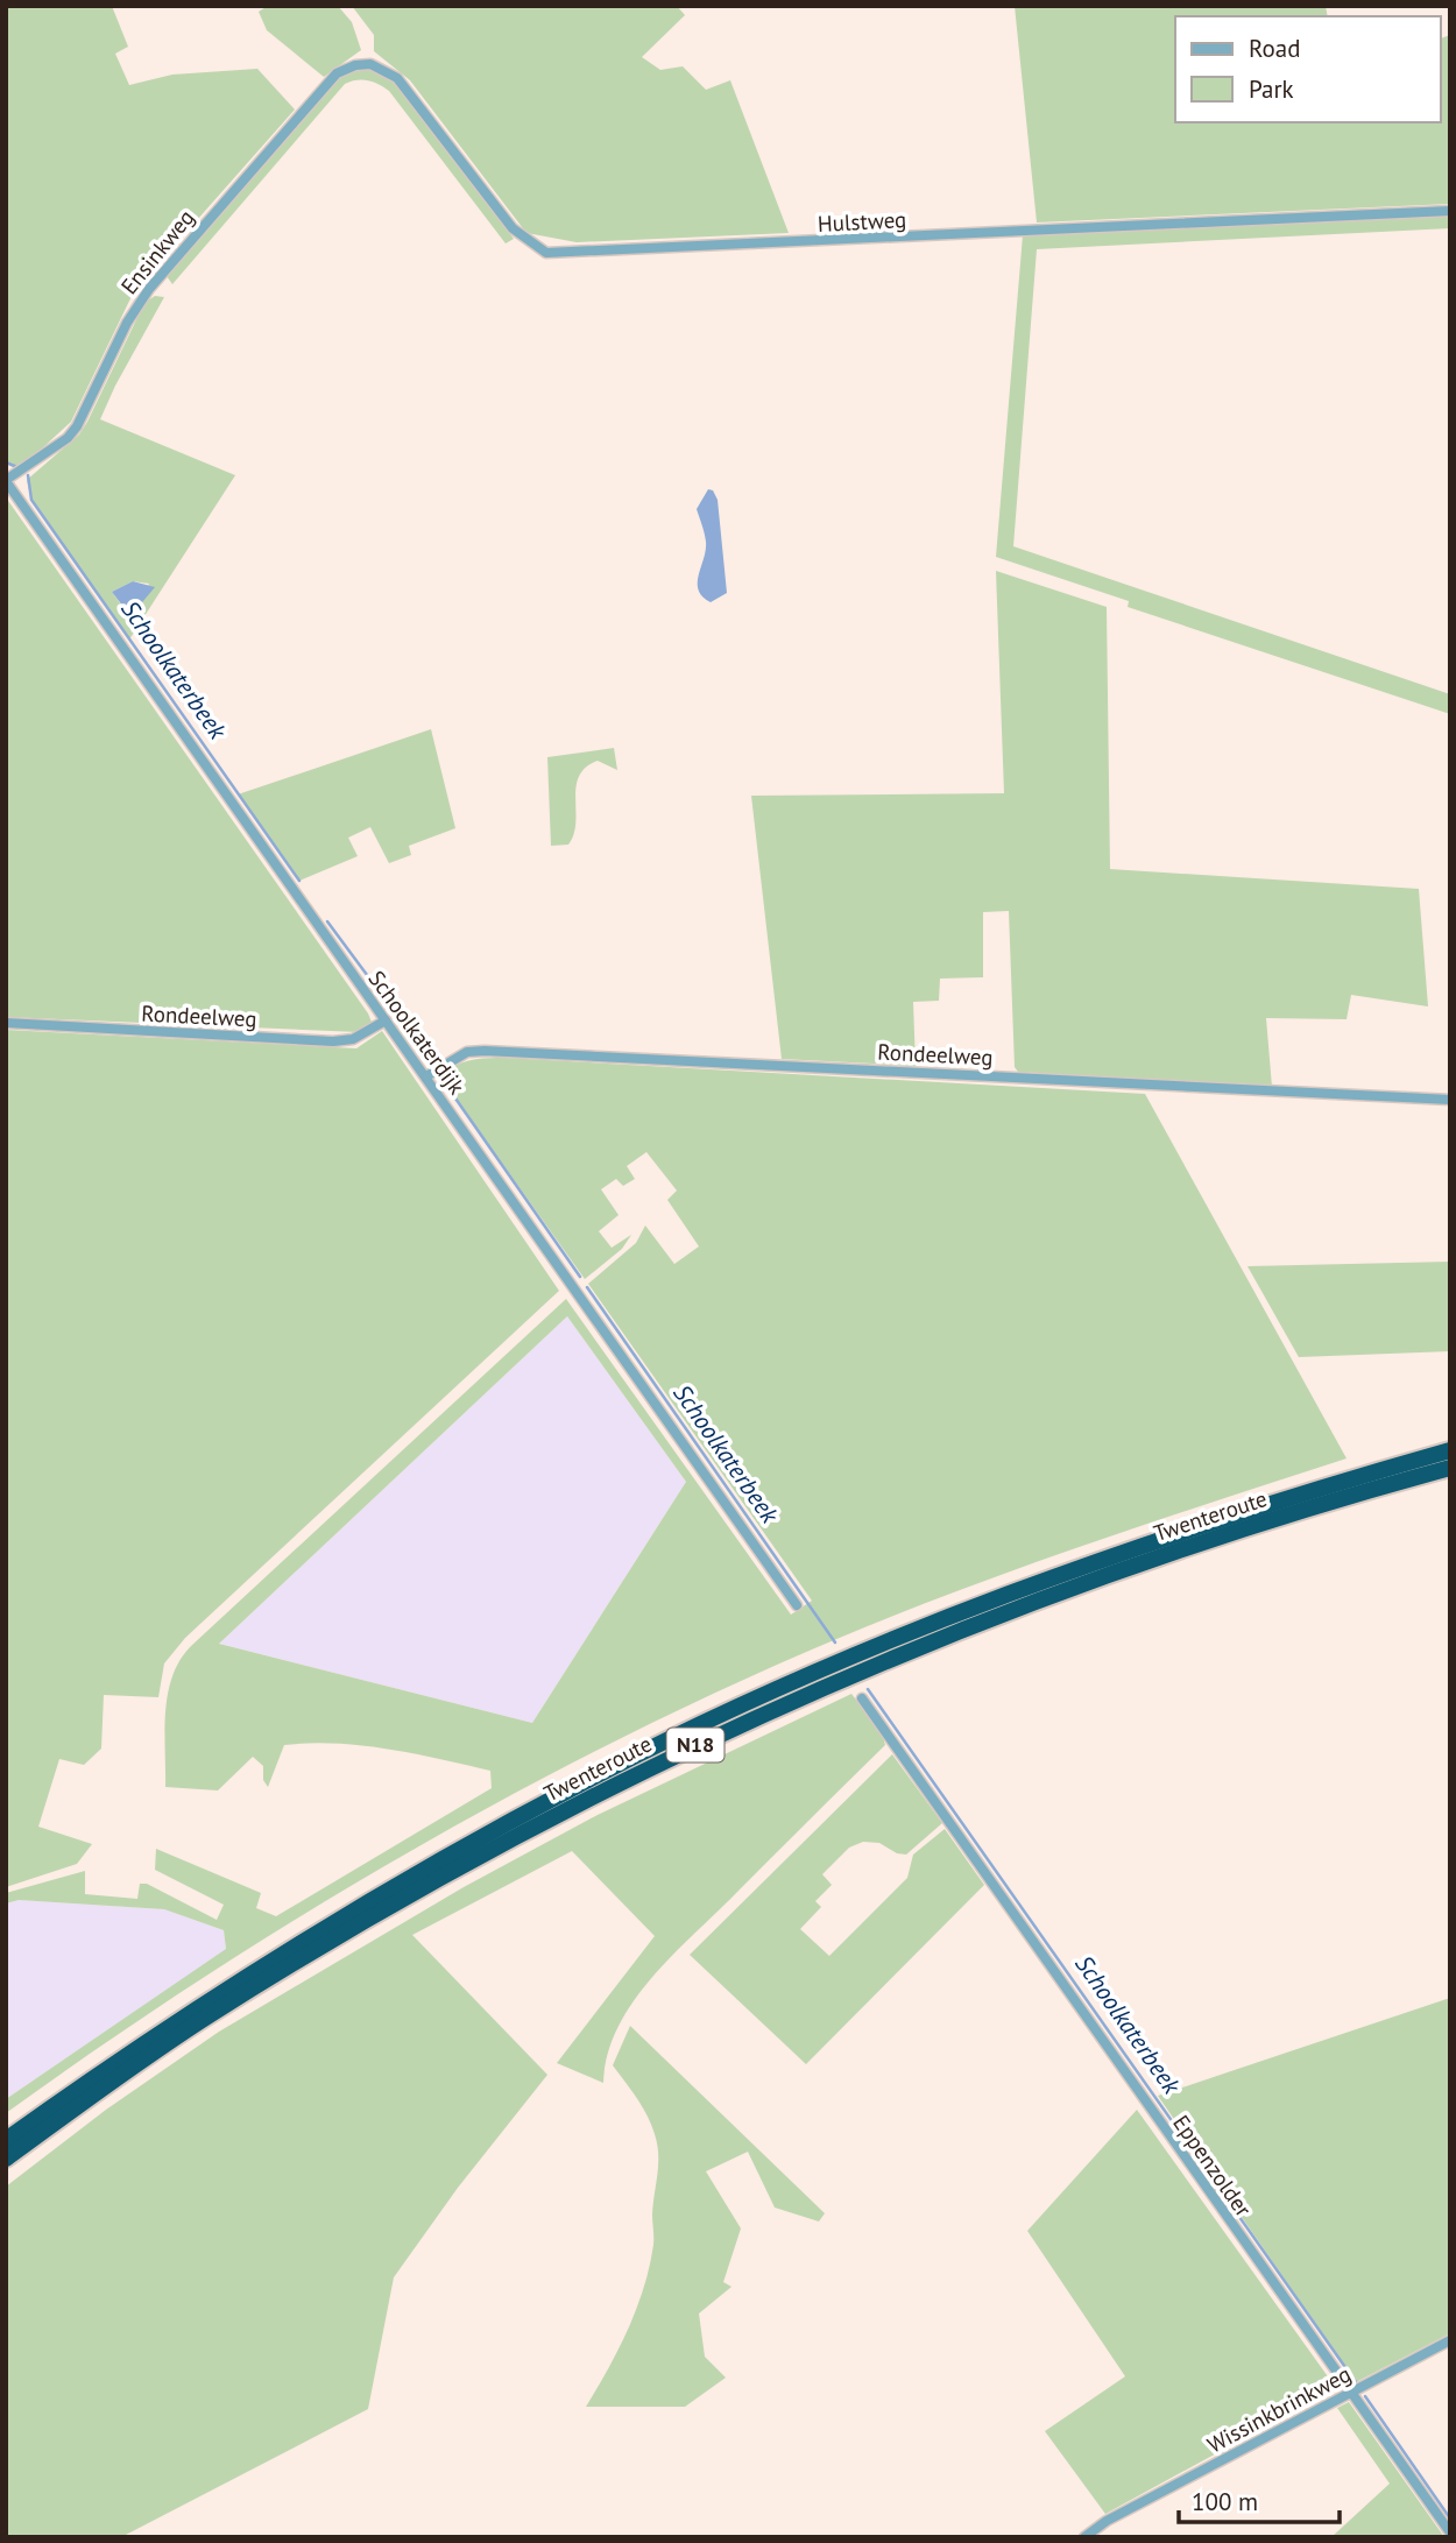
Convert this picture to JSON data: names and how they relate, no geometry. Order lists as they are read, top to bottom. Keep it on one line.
{"streets":{"highway":["Twenteroute","N18"],"street":["Hulstweg","Ensinkweg","Rondeelweg","Schoolkaterdijk","Eppenzolder","Wissinkbrinkweg"]},"crossings":[["Hulstweg","Ensinkweg"],["Ensinkweg","Schoolkaterdijk"],["Rondeelweg","Schoolkaterdijk"],["Eppenzolder","Wissinkbrinkweg"]],"water":["Schoolkaterbeek"],"legend":["Road","Park"],"scale_bar":"100 m"}
